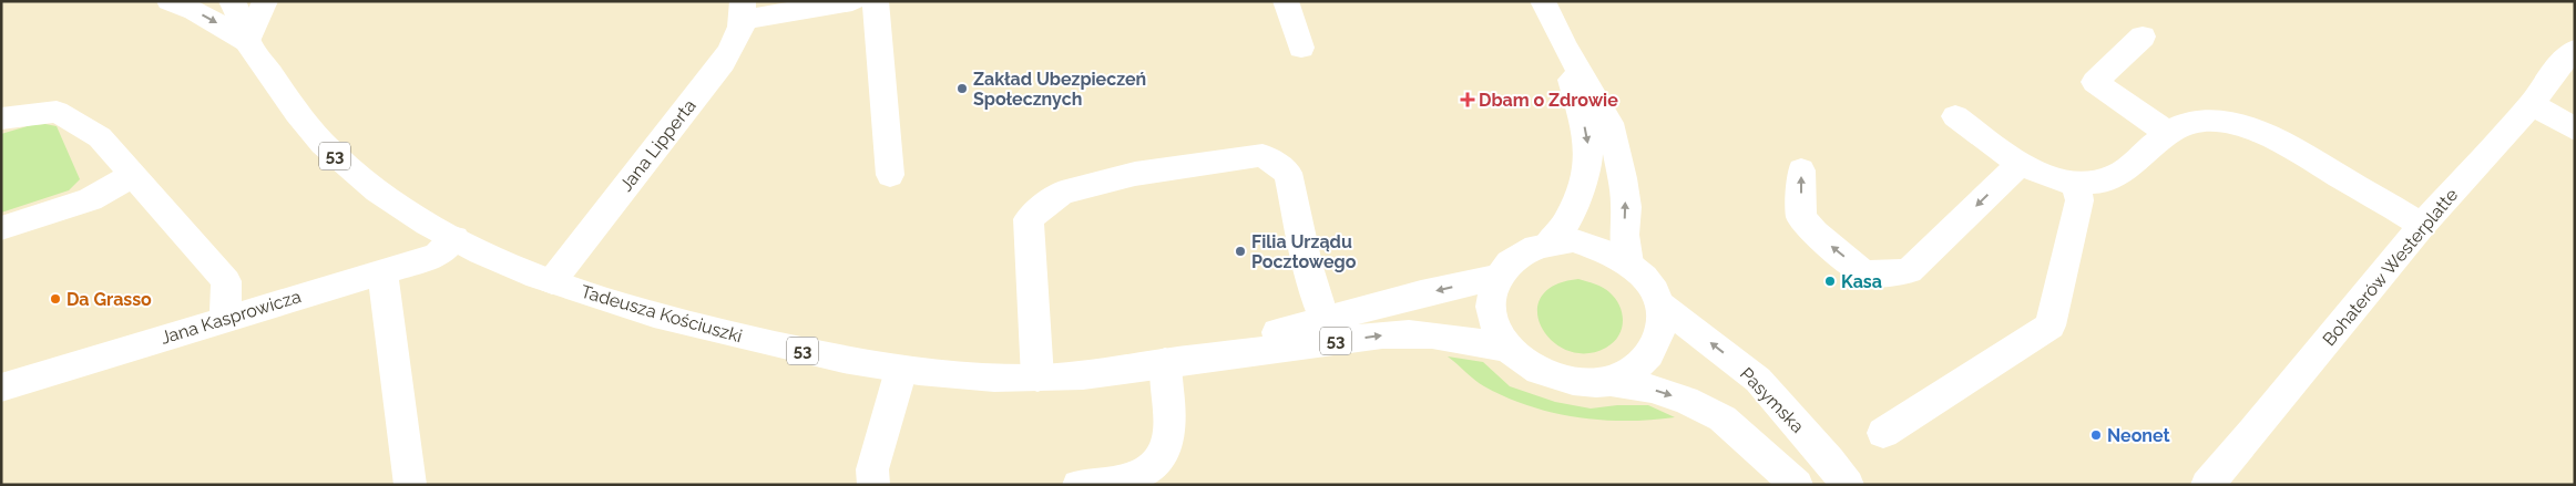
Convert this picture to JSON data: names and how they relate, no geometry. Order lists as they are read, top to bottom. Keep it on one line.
{"streets":{"main road":["Jana Lipperta","53","Bohaterów Westerplatte","Tadeusza Kościuszki","Jana Kasprowicza","Pasymska"]},"crossings":[["Jana Lipperta","Tadeusza Kościuszki"],["53","Tadeusza Kościuszki"],["53","Pasymska"],["Tadeusza Kościuszki","Jana Kasprowicza"],["Tadeusza Kościuszki","Pasymska"]],"places":{"other":["Zakład Ubezpieczeń Społecznych","Filia Urządu Pocztowego","Kasa","Da Grasso","Neonet"],"health":["Dbam o Zdrowie"]}}
